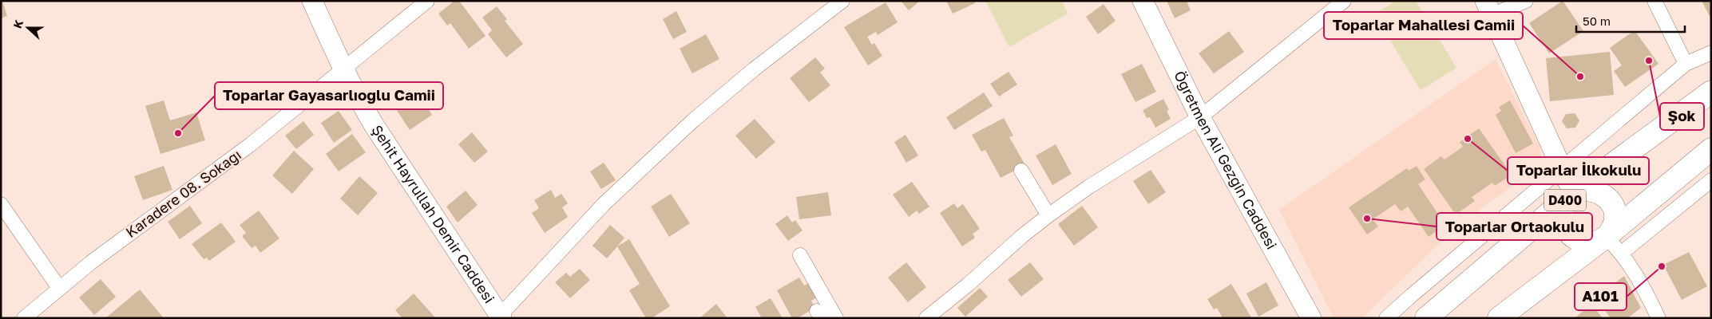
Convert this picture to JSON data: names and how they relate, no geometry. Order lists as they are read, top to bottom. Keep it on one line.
{"streets":{"highway":["D400"],"street":["Öğretmen Ali Gezgin Caddesi","Karadere 08. Sokağı","Şehit Hayrullah Demir Caddesi"]},"crossings":[["Karadere 08. Sokağı","Şehit Hayrullah Demir Caddesi"]],"places":["Şok","Toparlar Mahallesi Camii","Toparlar Gayasarlıoğlu Camii","Toparlar İlkokulu","Toparlar Ortaokulu","A101"],"scale_bar":"50 m","north":"left"}
